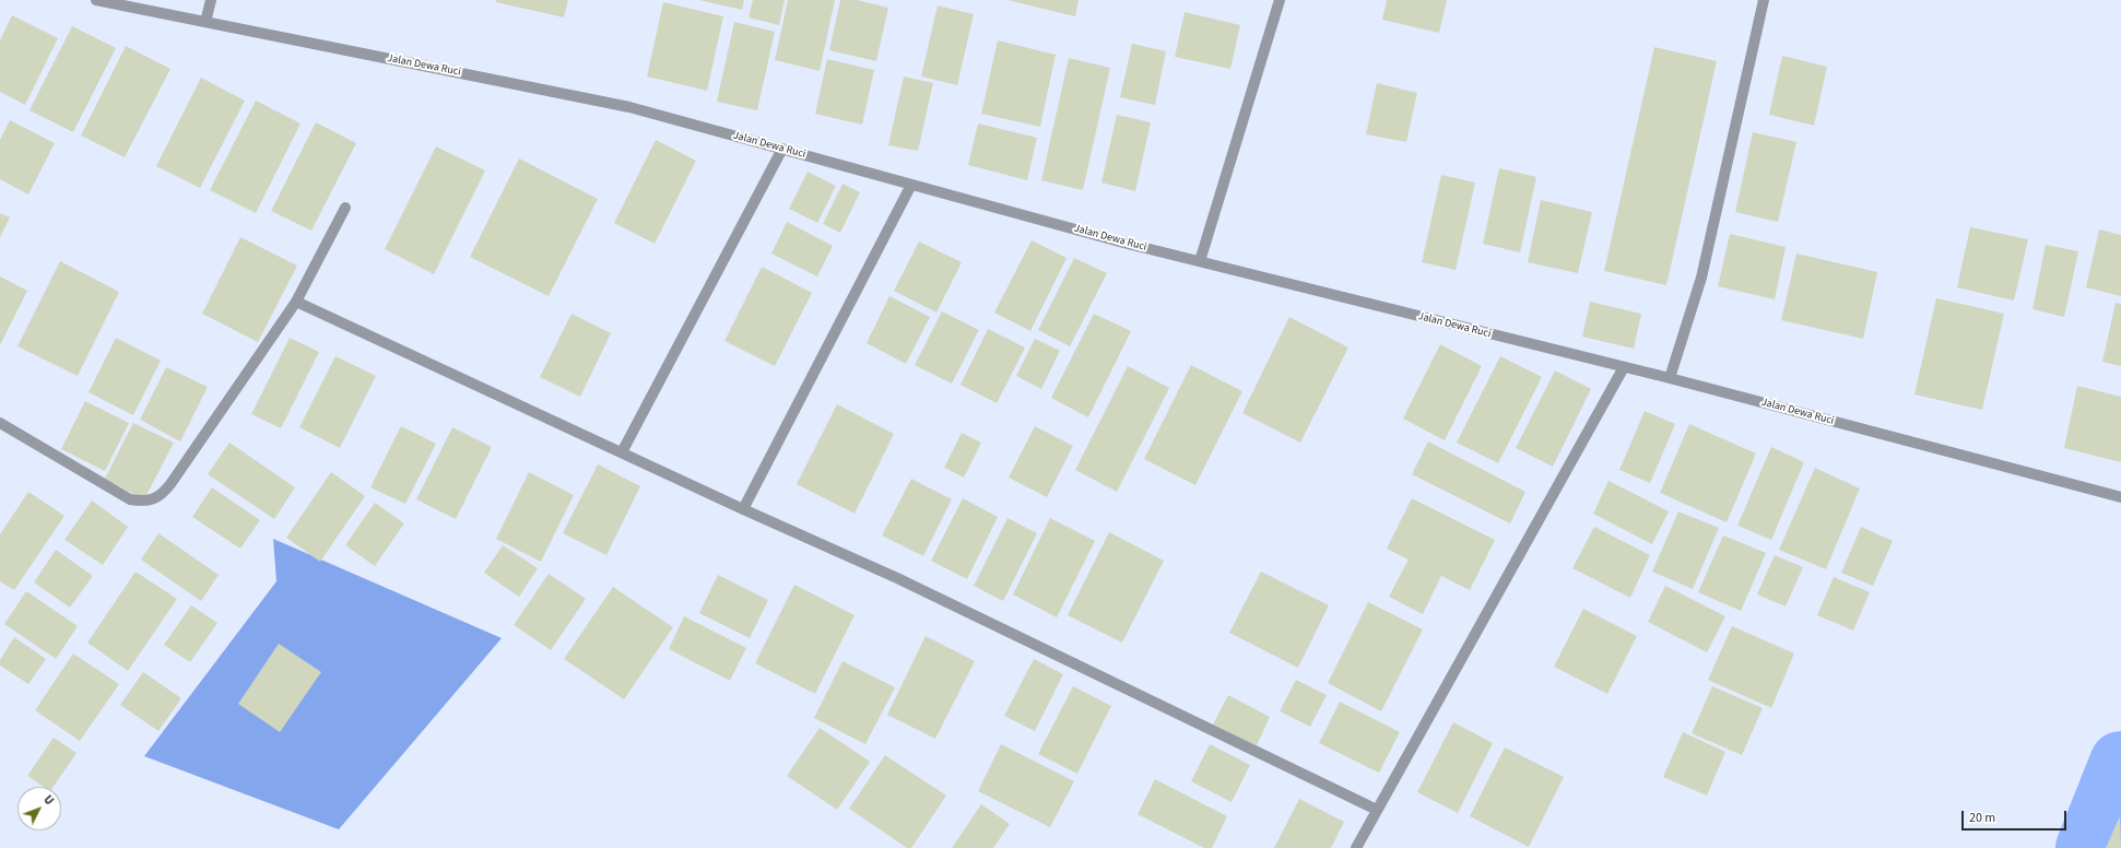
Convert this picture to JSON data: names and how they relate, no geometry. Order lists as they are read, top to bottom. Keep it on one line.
{"streets":{"street":["Jalan Dewa Ruci"]},"scale_bar":"20 m","north":"top right"}
